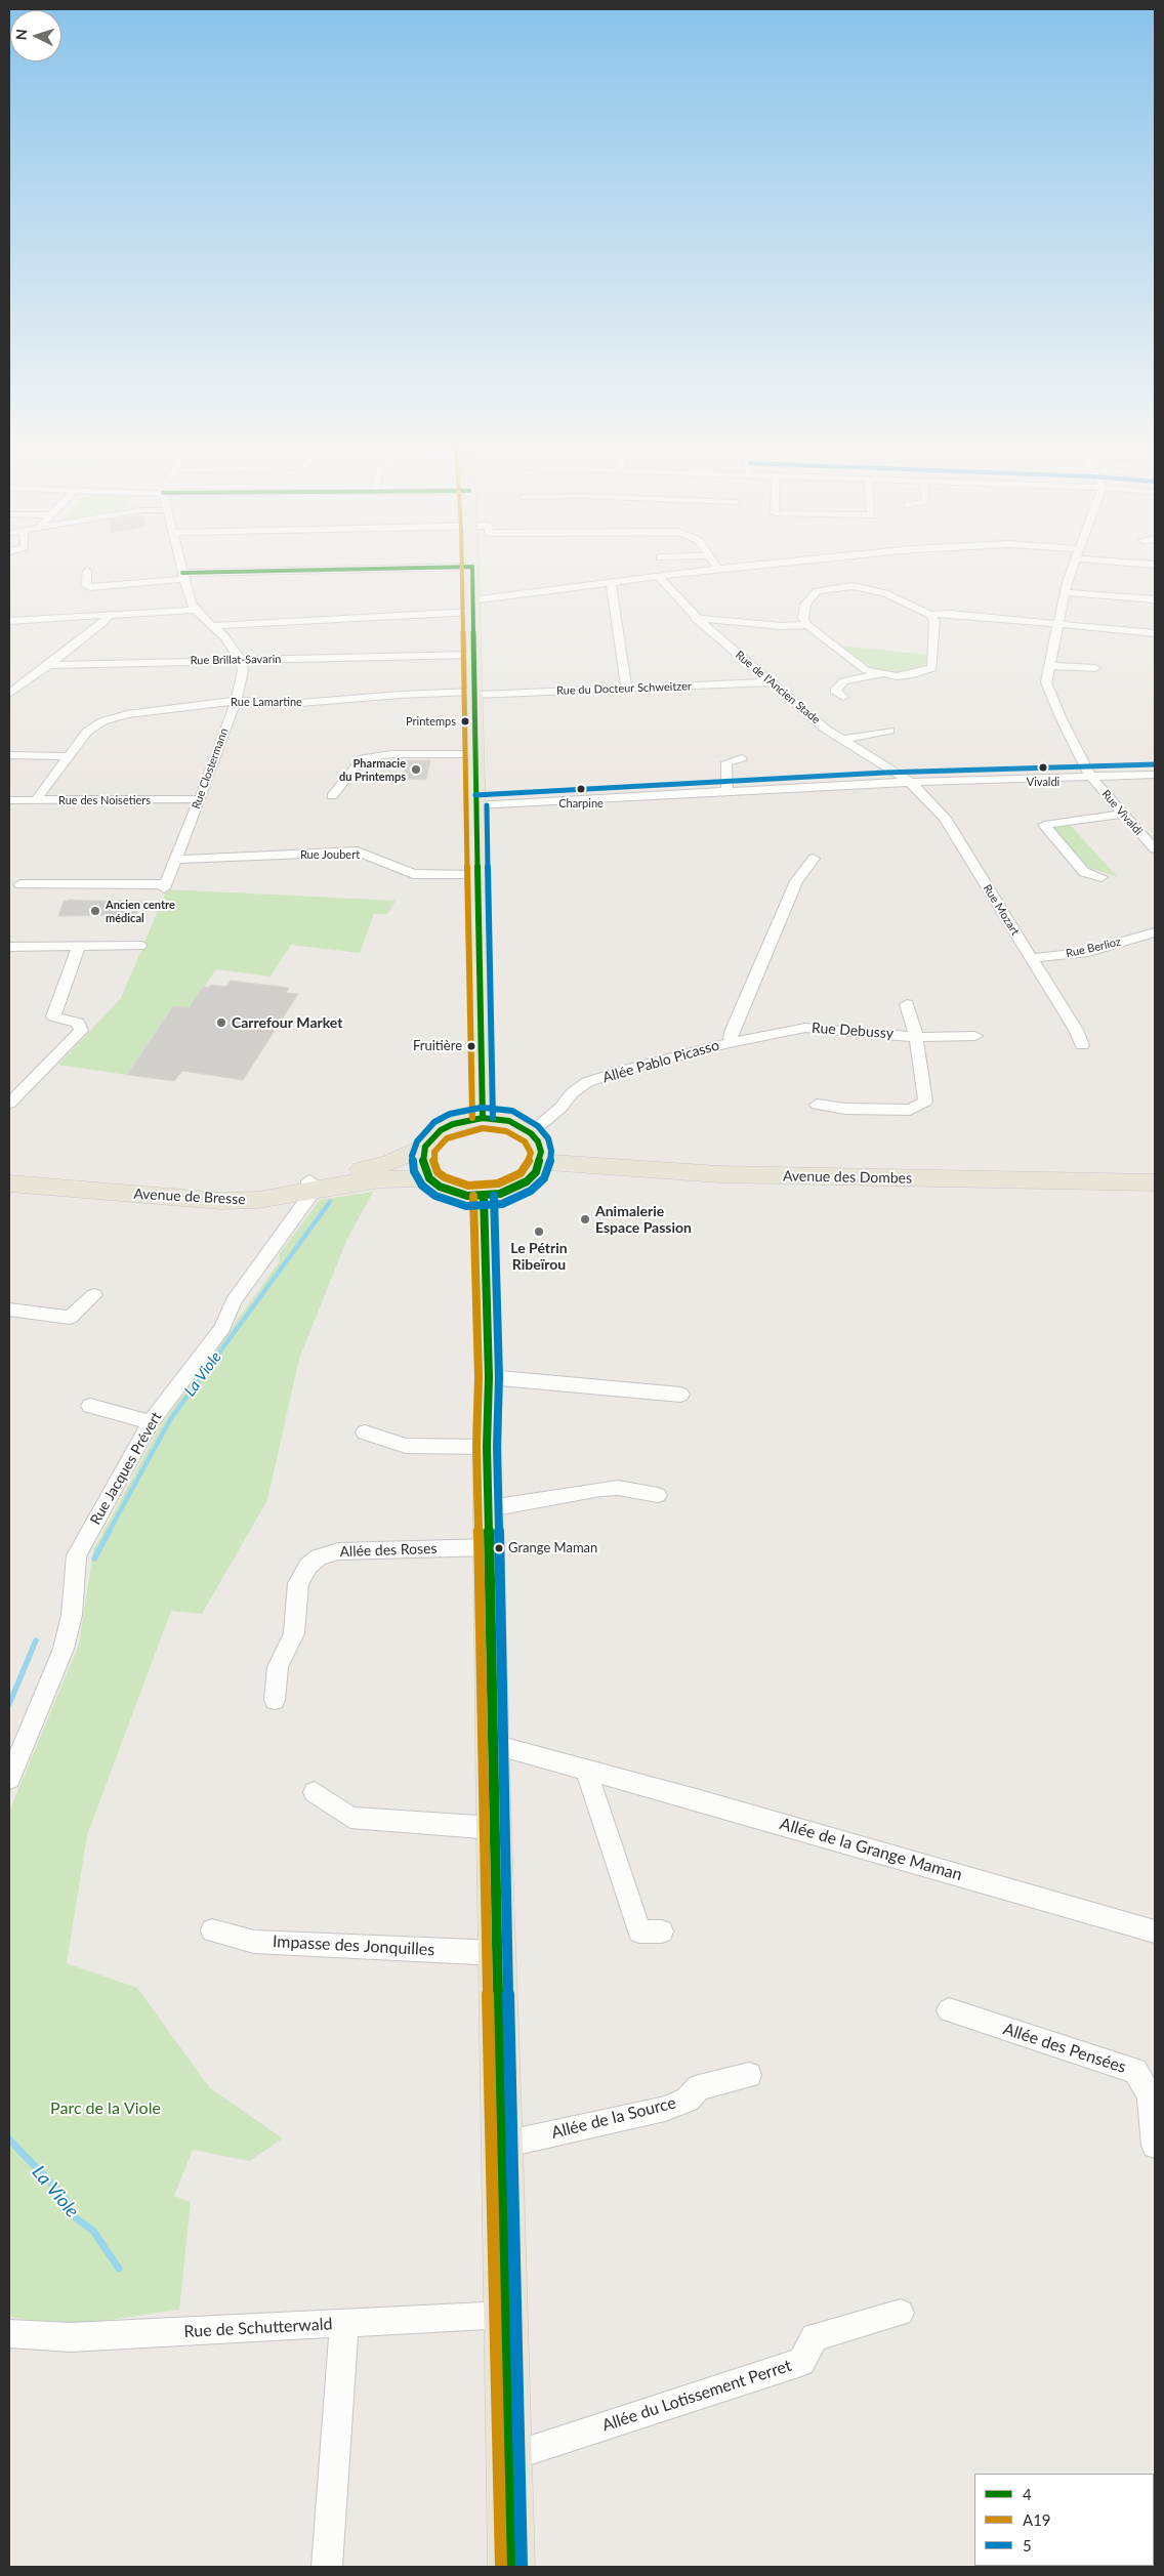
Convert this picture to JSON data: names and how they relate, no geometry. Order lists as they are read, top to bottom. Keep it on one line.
{"streets":{"main road":["Avenue des Dombes","Avenue de Bresse"],"street":["Rue Brillat-Savarin","Rue de l’Ancien Stade","Rue du Docteur Schweitzer","Rue Lamartine","Rue Clostermann","Rue des Noisetiers","Rue Vivaldi","Rue Joubert","Rue Mozart","Rue Berlioz","Rue Debussy","Allée Pablo Picasso","Rue Jacques Prévert","Allée des Roses","Allée de la Grange Maman","Impasse des Jonquilles","Allée des Pensées","Allée de la Source","Rue de Schutterwald","Allée du Lotissement Perret"]},"crossings":[["Rue Brillat-Savarin","Rue Clostermann"],["Rue de l’Ancien Stade","Rue du Docteur Schweitzer"],["Rue de l’Ancien Stade","Rue Mozart"],["Rue du Docteur Schweitzer","Rue Lamartine"],["Rue Lamartine","Rue Clostermann"],["Rue Lamartine","Rue des Noisetiers"],["Rue Clostermann","Rue des Noisetiers"],["Rue Clostermann","Rue Joubert"],["Rue Mozart","Rue Berlioz"],["Rue Debussy","Allée Pablo Picasso"],["Allée Pablo Picasso","Avenue des Dombes"],["Allée Pablo Picasso","Avenue de Bresse"],["Avenue des Dombes","Avenue de Bresse"],["Avenue de Bresse","Rue Jacques Prévert"]],"water":["La Viole"],"parks":["Parc de la Viole"],"places":["Printemps","Vivaldi","Pharmacie du Printemps","Charpine","Ancien centre médical","Carrefour Market","Fruitière","Animalerie Espace Passion","Le Pétrin Ribeïrou","Grange Maman"],"lines":["transit line A19","transit line 4","transit line 5"],"legend":["4","A19","5"],"north":"left"}
